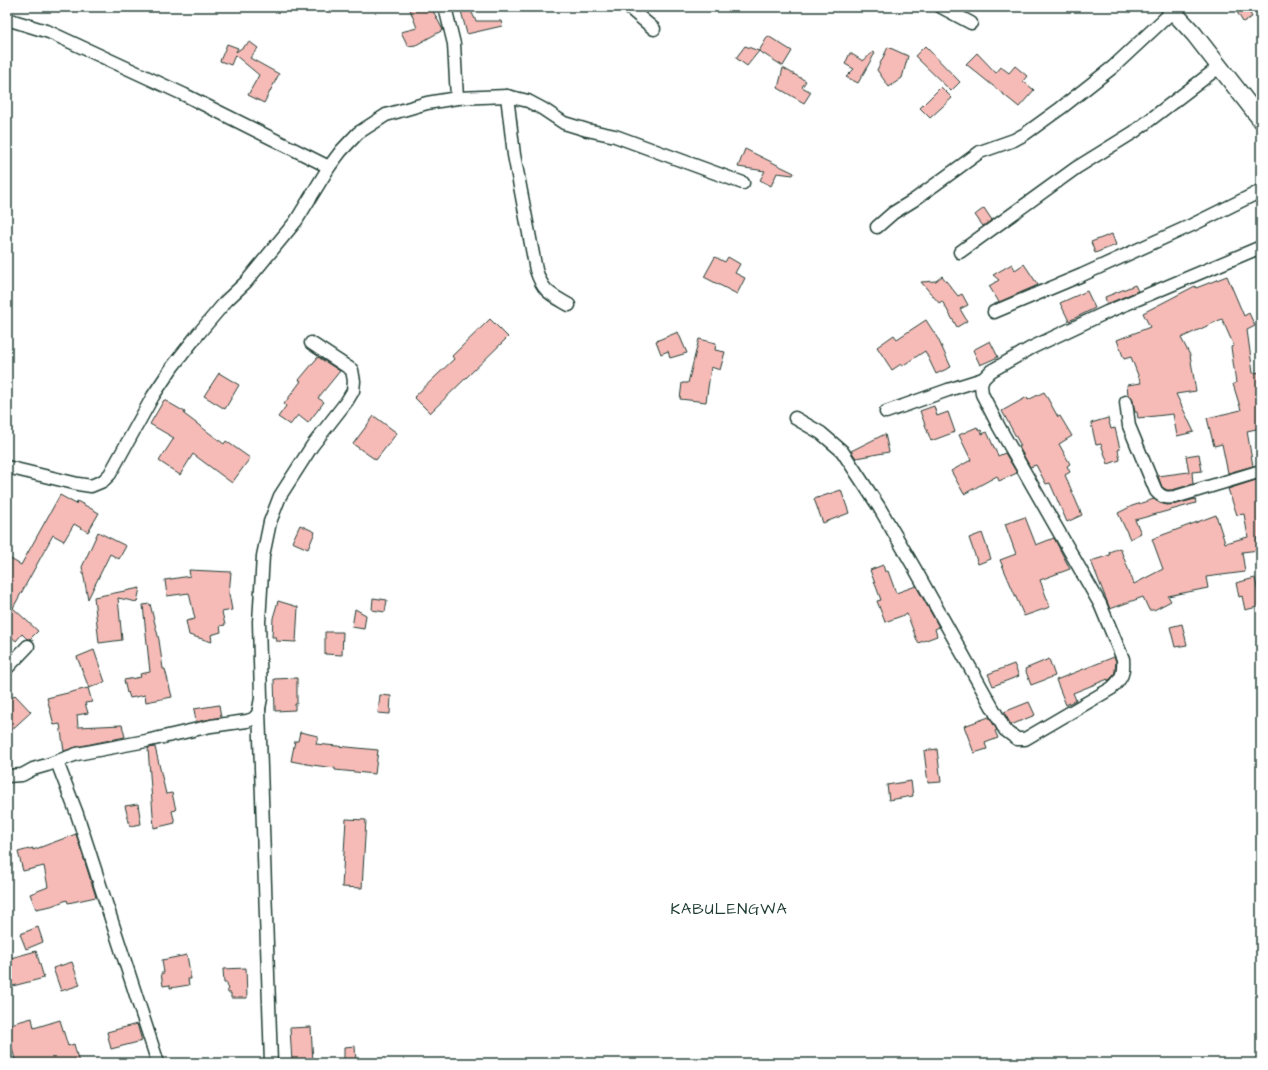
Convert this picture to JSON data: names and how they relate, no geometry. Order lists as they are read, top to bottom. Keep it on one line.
{"districts":["KABULENGWA"]}
